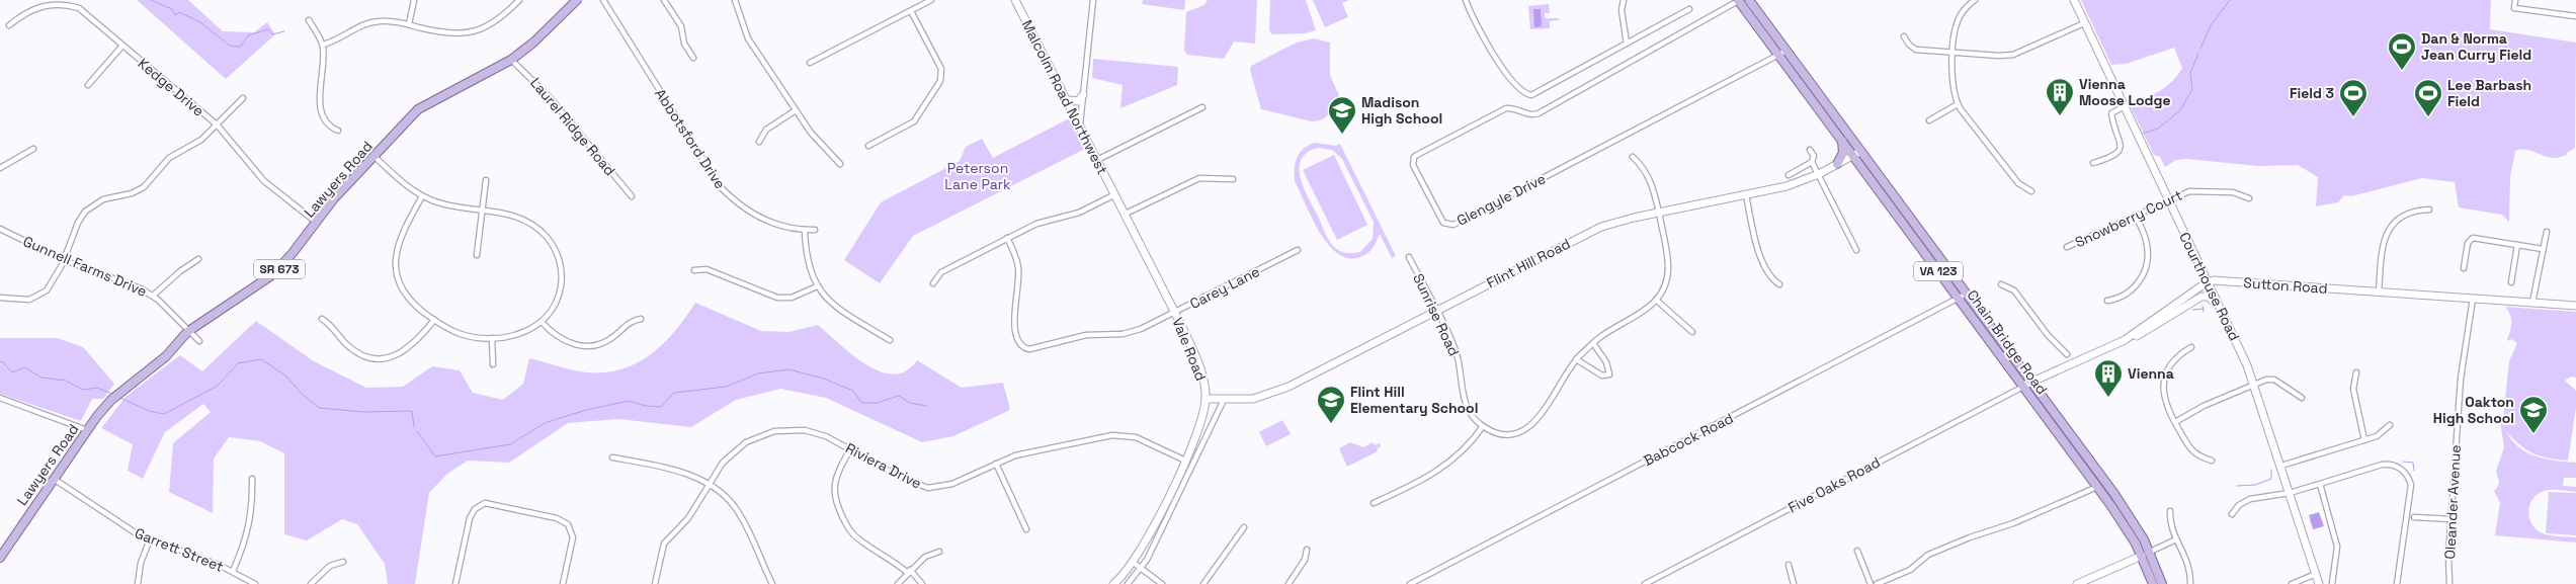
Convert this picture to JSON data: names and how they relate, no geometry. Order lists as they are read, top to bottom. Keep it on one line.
{"streets":{"main road":["Lawyers Road","SR 673","VA 123","Chain Bridge Road"],"street":["Kedge Drive","Malcolm Road Northwest","Laurel Ridge Road","Abbotsford Drive","Glengyle Drive","Snowberry Court","Flint Hill Road","Gunnell Farms Drive","Sutton Road","Courthouse Road","Carey Lane","Sunrise Road","Vale Road","Babcock Road","Riviera Drive","Five Oaks Road","Oleander Avenue","Garrett Street"]},"crossings":[["Kedge Drive","Lawyers Road"],["Malcolm Road Northwest","Vale Road"],["Laurel Ridge Road","Lawyers Road"],["Lawyers Road","Gunnell Farms Drive"],["Lawyers Road","Garrett Street"],["Glengyle Drive","Chain Bridge Road"],["Snowberry Court","Courthouse Road"],["Flint Hill Road","Sunrise Road"],["Flint Hill Road","Chain Bridge Road"],["Flint Hill Road","Vale Road"],["Sutton Road","Courthouse Road"],["Sutton Road","Oleander Avenue"],["Carey Lane","Vale Road"],["Chain Bridge Road","Babcock Road"],["Chain Bridge Road","Five Oaks Road"],["Vale Road","Riviera Drive"]],"parks":["Peterson Lane Park"],"places":{"sports":["Dan & Norma Jean Curry Field","Field 3","Lee Barbash Field"],"building":["Vienna Moose Lodge","Vienna"],"school or university":["Madison High School","Flint Hill Elementary School","Oakton High School"]}}
